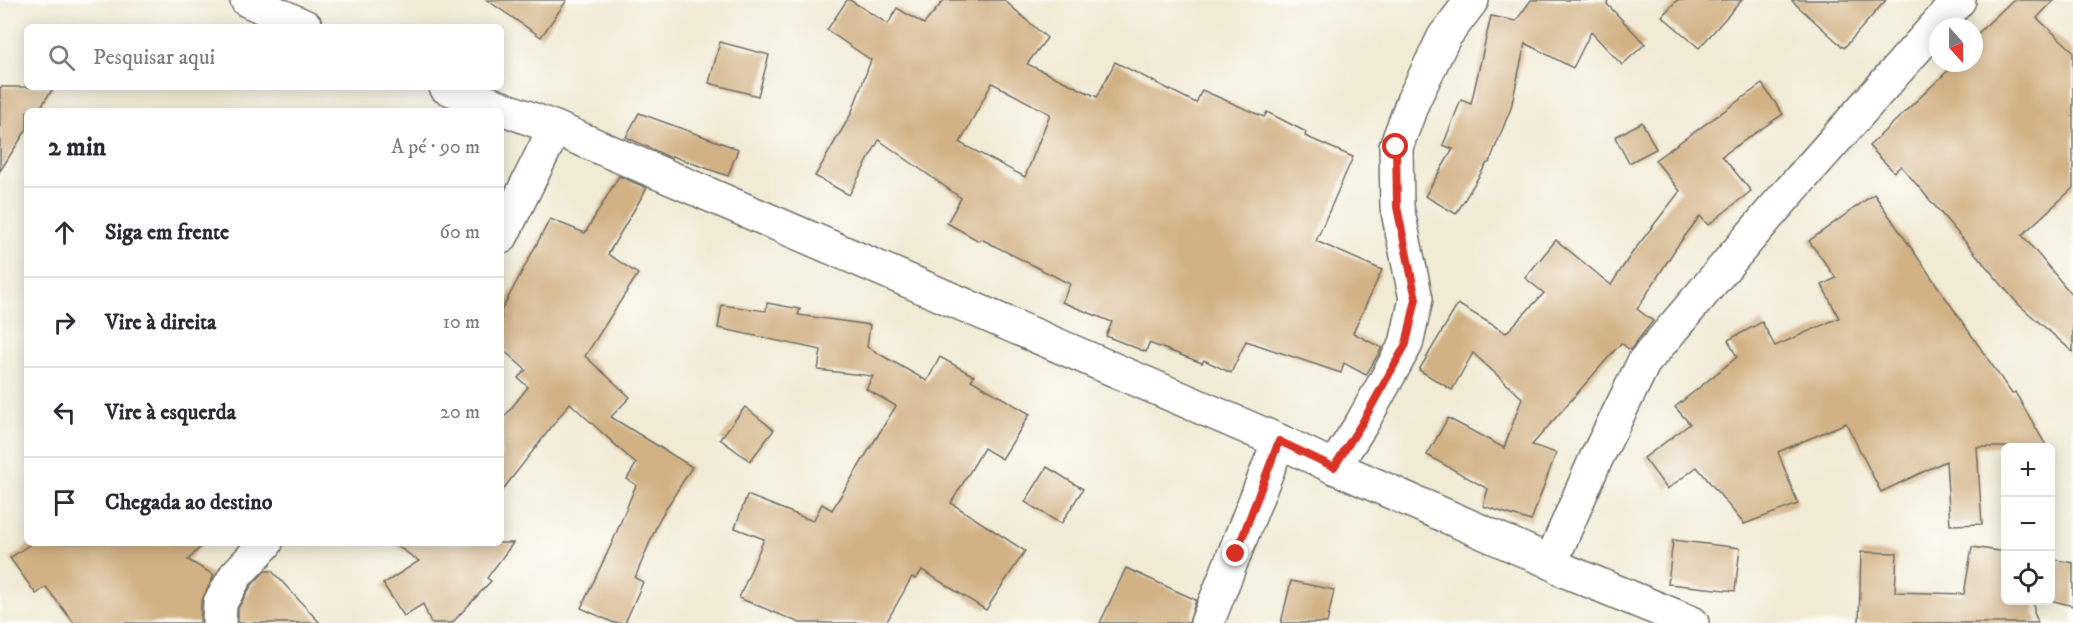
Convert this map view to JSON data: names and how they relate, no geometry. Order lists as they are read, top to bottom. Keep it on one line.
{"north":"bottom","page":{"search":"Pesquisar aqui","heading":["2 min","A pé · 90 m"],"list":[["Siga em frente","60 m"],["Vire à direita","10 m"],["Vire à esquerda","20 m"],"Chegada ao destino"],"map_buttons":["+","−"]}}
